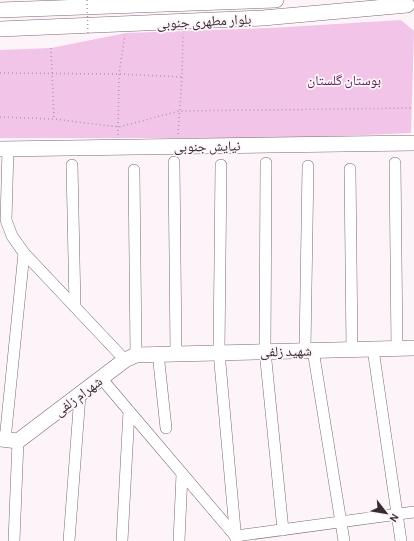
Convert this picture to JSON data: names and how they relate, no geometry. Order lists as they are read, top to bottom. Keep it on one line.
{"streets":{"main road":["بلوار مطهری جنوبی","نیایش جنوبی","شهید زلفی","شهرام زلفی"]},"parks":["بوستان گلستان"],"north":"bottom right"}
